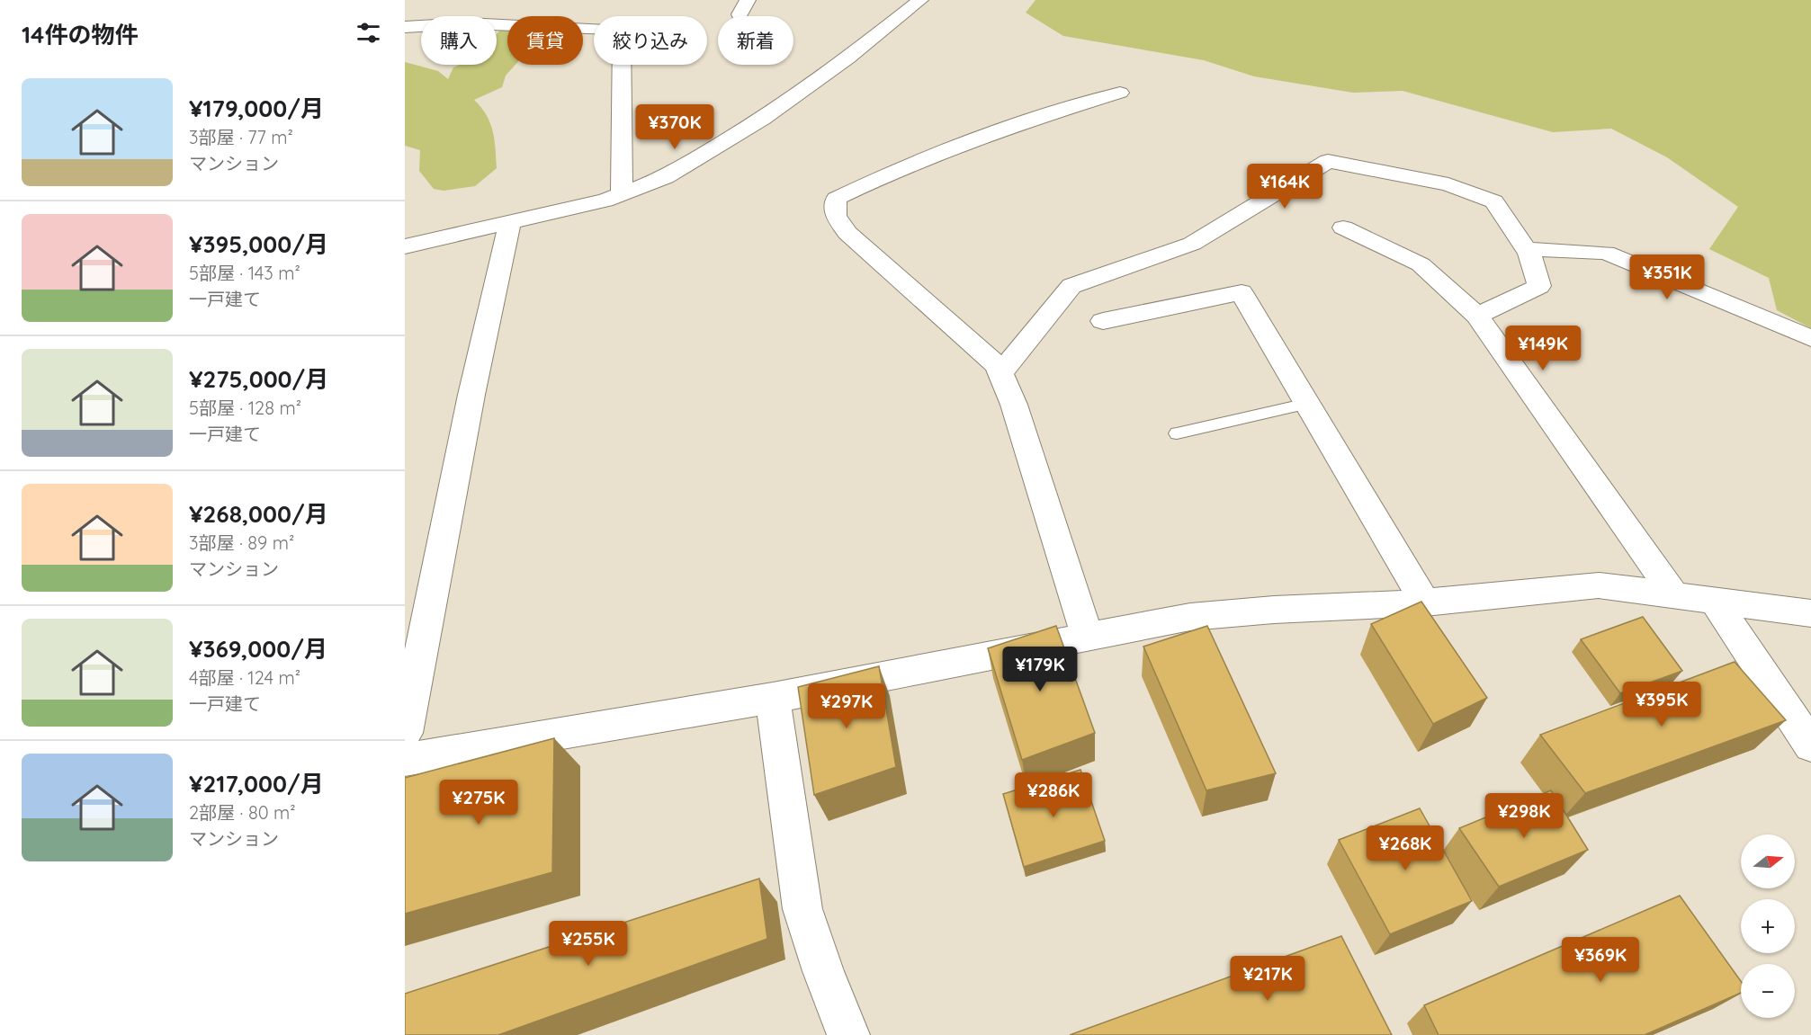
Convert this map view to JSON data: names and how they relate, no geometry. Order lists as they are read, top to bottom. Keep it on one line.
{"north":"right","page":{"heading":"14件の物件","chip":["購入","賃貸","絞り込み","新着"],"list":[{"name":"¥179,000/月","note":"3部屋 · 77 m² · マンション"},{"name":"¥395,000/月","note":"5部屋 · 143 m² · 一戸建て"},{"name":"¥275,000/月","note":"5部屋 · 128 m² · 一戸建て"},{"name":"¥268,000/月","note":"3部屋 · 89 m² · マンション"},{"name":"¥369,000/月","note":"4部屋 · 124 m² · 一戸建て"},{"name":"¥217,000/月","note":"2部屋 · 80 m² · マンション"}],"price":["¥370K","¥164K","¥351K","¥149K","¥179K","¥395K","¥297K","¥286K","¥275K","¥298K","¥268K","¥255K","¥369K","¥217K"],"map_buttons":["+","−"]}}
